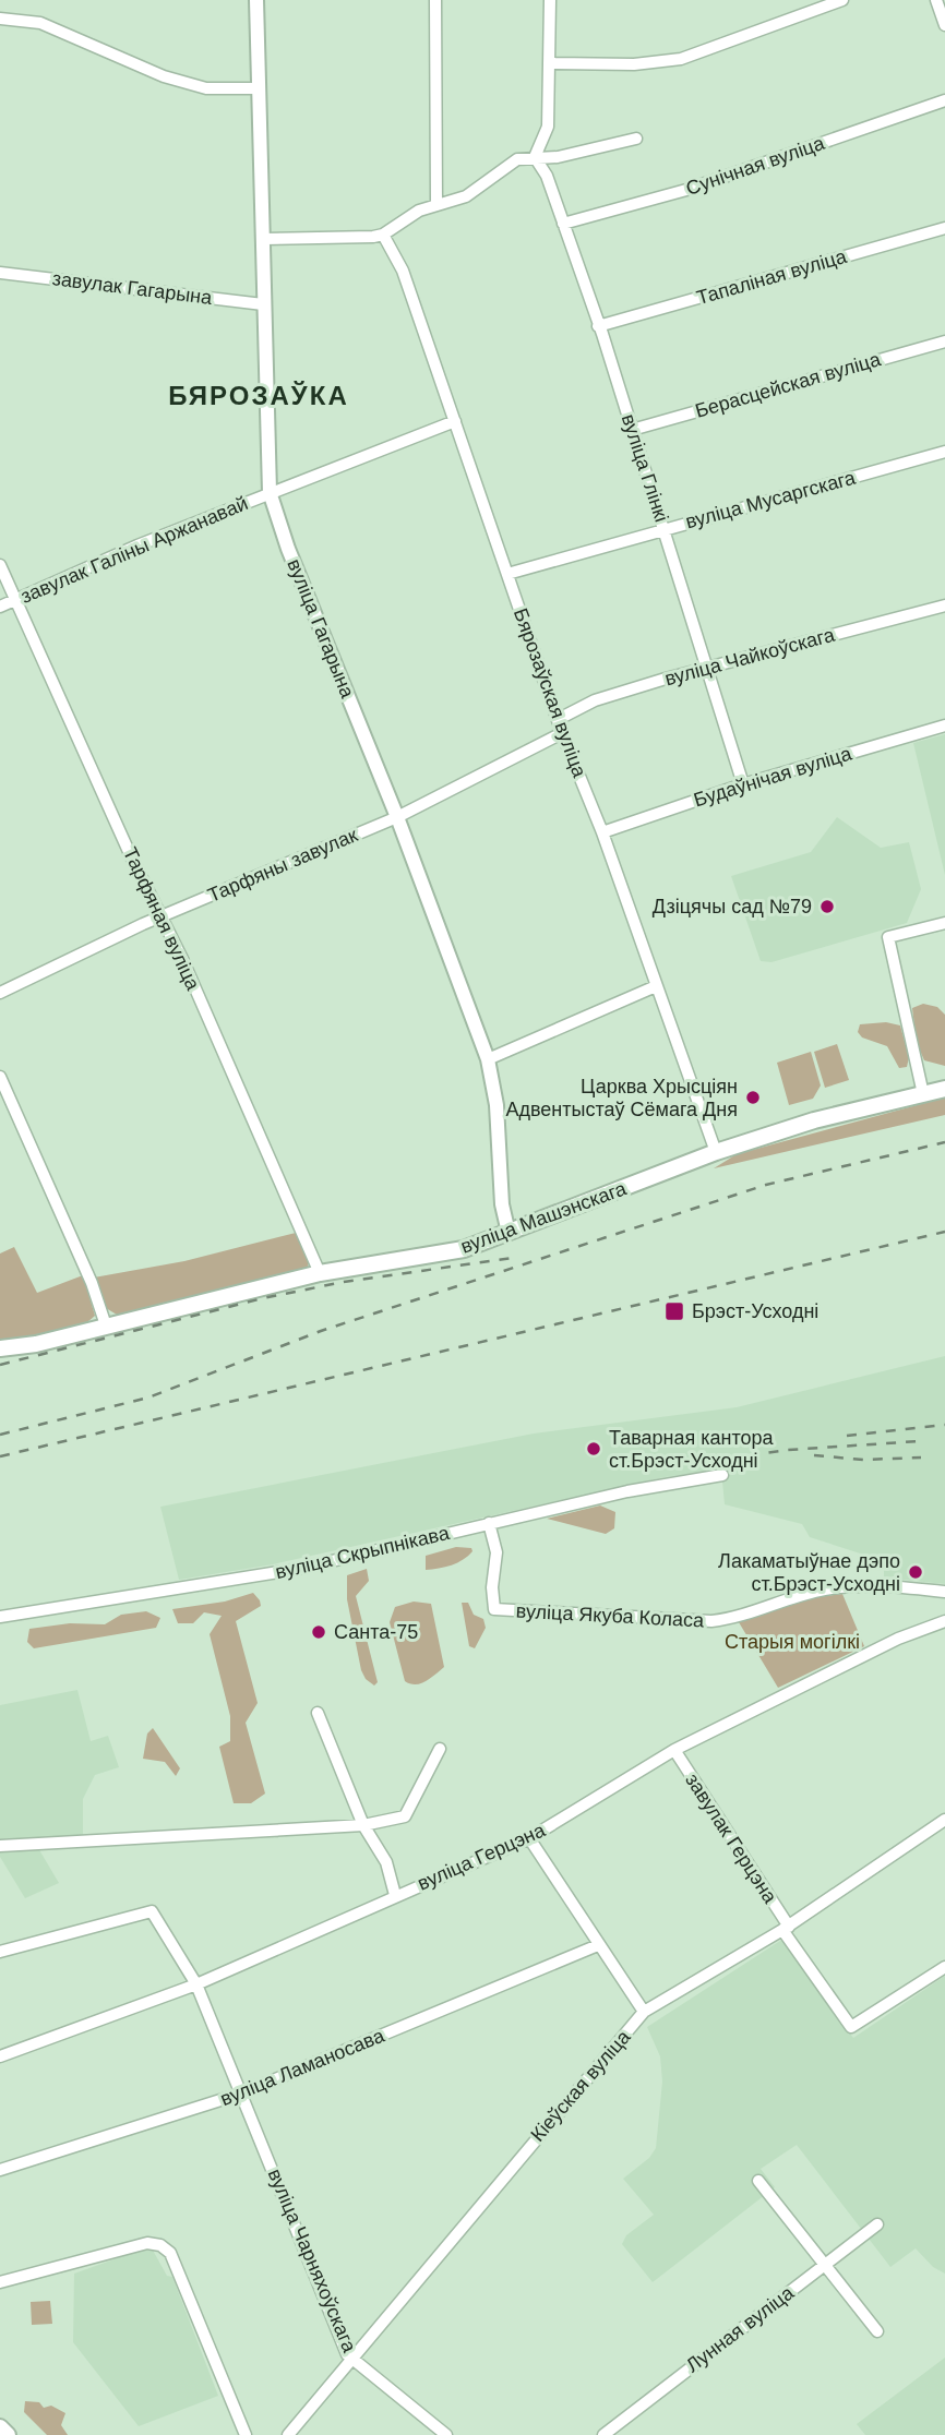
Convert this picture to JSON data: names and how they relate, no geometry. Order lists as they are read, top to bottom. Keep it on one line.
{"streets":{"main road":["вуліца Машэнскага"],"street":["Сунічная вуліца","Тапаліная вуліца","завулак Гагарына","Берасцейская вуліца","вуліца Глінкі","вуліца Мусаргскага","завулак Галіны Аржанавай","вуліца Гагарына","вуліца Чайкоўскага","Бярозаўская вуліца","Будаўнічая вуліца","Тарфяны завулак","Тарфяная вуліца","вуліца Скрыпнікава","вуліца Якуба Коласа","завулак Герцэна","вуліца Герцэна","вуліца Ламаносава","Кіеўская вуліца","вуліца Чарняхоўскага","Лунная вуліца"]},"crossings":[["Сунічная вуліца","вуліца Глінкі"],["Тапаліная вуліца","вуліца Глінкі"],["завулак Гагарына","вуліца Гагарына"],["Берасцейская вуліца","вуліца Глінкі"],["вуліца Глінкі","вуліца Мусаргскага"],["вуліца Глінкі","вуліца Чайкоўскага"],["вуліца Глінкі","Будаўнічая вуліца"],["вуліца Мусаргскага","Бярозаўская вуліца"],["завулак Галіны Аржанавай","вуліца Гагарына"],["завулак Галіны Аржанавай","Бярозаўская вуліца"],["завулак Галіны Аржанавай","Тарфяная вуліца"],["вуліца Гагарына","Тарфяны завулак"],["вуліца Гагарына","вуліца Машэнскага"],["вуліца Чайкоўскага","Бярозаўская вуліца"],["Бярозаўская вуліца","Будаўнічая вуліца"],["Бярозаўская вуліца","Тарфяны завулак"],["Бярозаўская вуліца","вуліца Машэнскага"],["Тарфяны завулак","Тарфяная вуліца"],["Тарфяная вуліца","вуліца Машэнскага"],["вуліца Скрыпнікава","вуліца Якуба Коласа"],["завулак Герцэна","вуліца Герцэна"],["завулак Герцэна","Кіеўская вуліца"],["вуліца Герцэна","вуліца Чарняхоўскага"],["вуліца Ламаносава","вуліца Чарняхоўскага"],["Кіеўская вуліца","вуліца Чарняхоўскага"]],"districts":["БЯРОЗАЎКА"],"parks":["Старыя могілкі"],"places":{"other":["Дзіцячы сад №79","Царква Хрысціян Адвентыстаў Сёмага Дня","Таварная кантора ст.Брэст-Усходні","Лакаматыўнае дэпо ст.Брэст-Усходні","Санта-75"],"transit":["Брэст-Усходні"]}}
